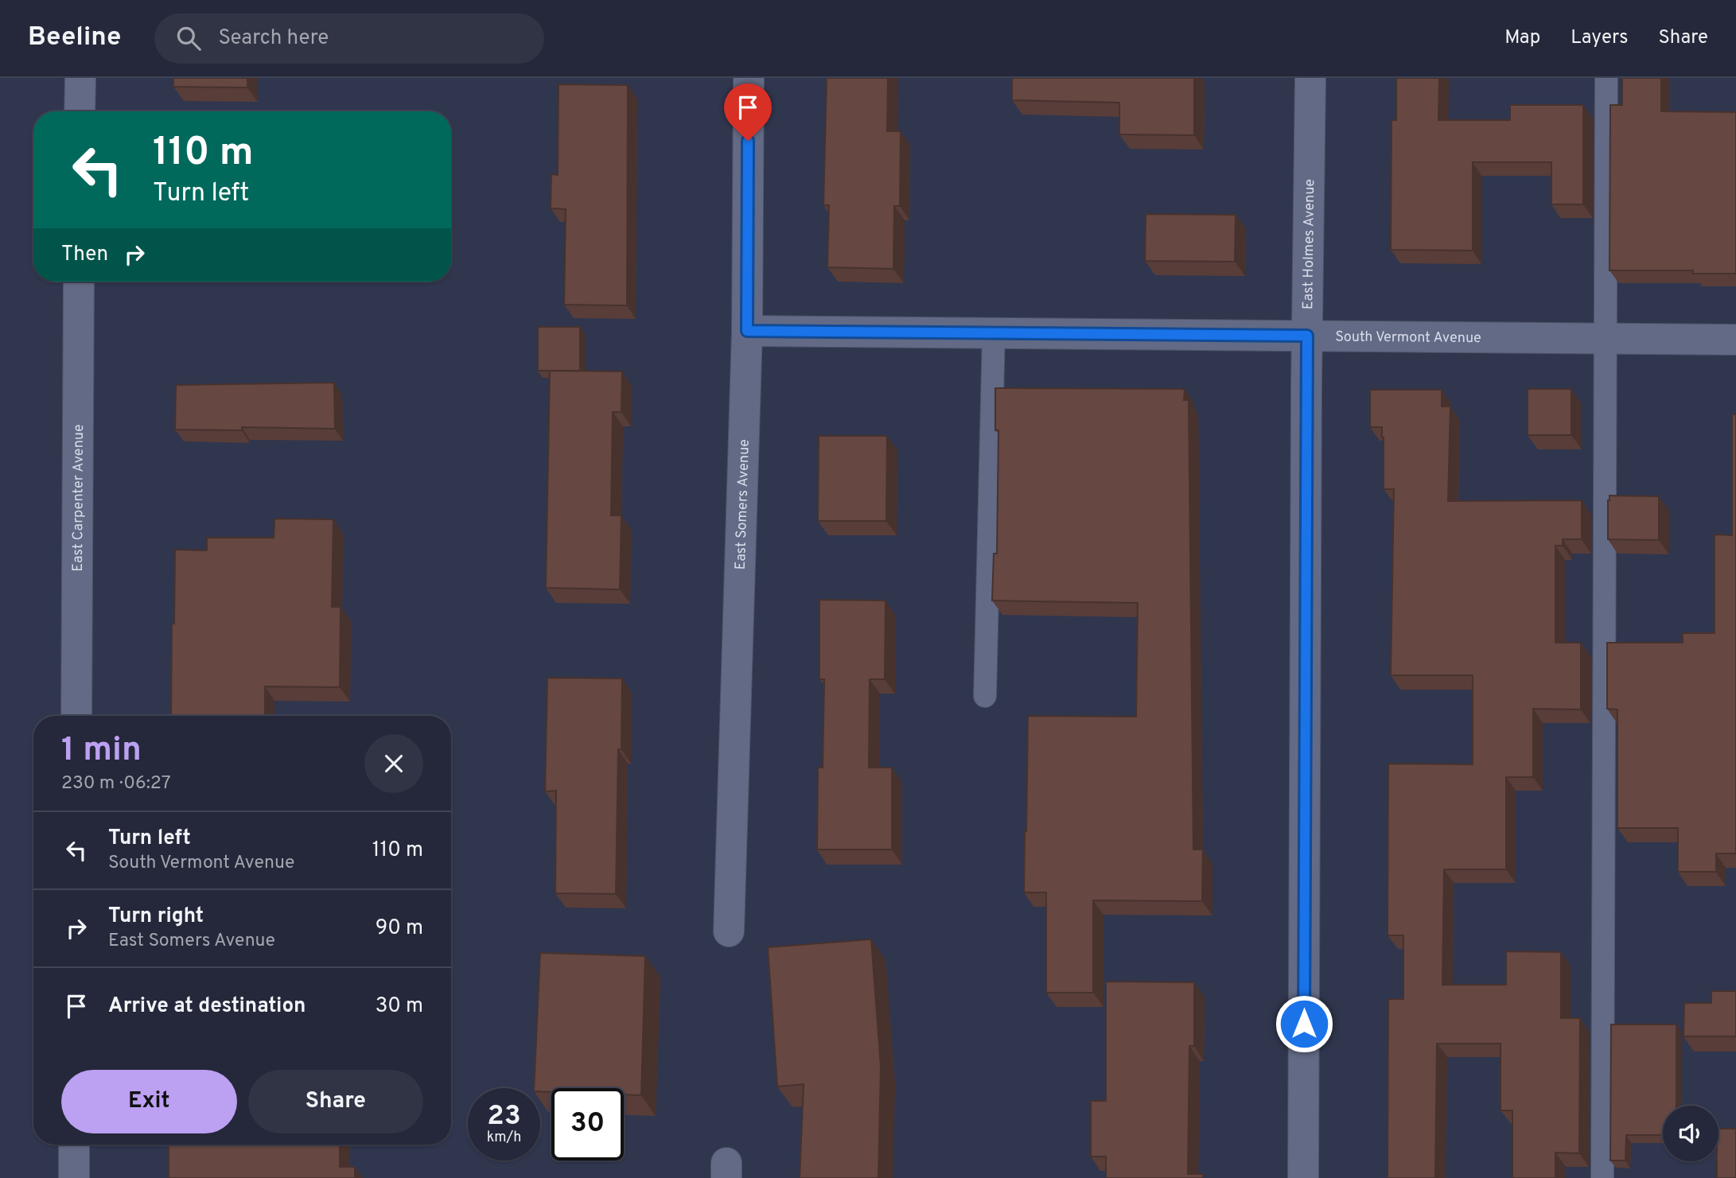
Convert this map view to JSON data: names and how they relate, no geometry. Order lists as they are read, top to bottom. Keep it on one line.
{"streets":{"street":["East Holmes Avenue","South Vermont Avenue","East Carpenter Avenue","East Somers Avenue"]},"crossings":[["East Holmes Avenue","South Vermont Avenue"],["South Vermont Avenue","East Somers Avenue"]],"page":{"header":"Beeline","search":"Search here","nav":["Map","Layers","Share"],"turn":["110 m","Turn left"],"then":"Then","heading":["1 min","230 m · 06:27"],"list":[{"name":"Turn left","note":"South Vermont Avenue","value":"110 m"},{"name":"Turn right","note":"East Somers Avenue","value":"90 m"},{"name":"Arrive at destination","value":"30 m"}],"buttons":["Exit","Share"],"speed":"23 km/h","limit":"30"}}
